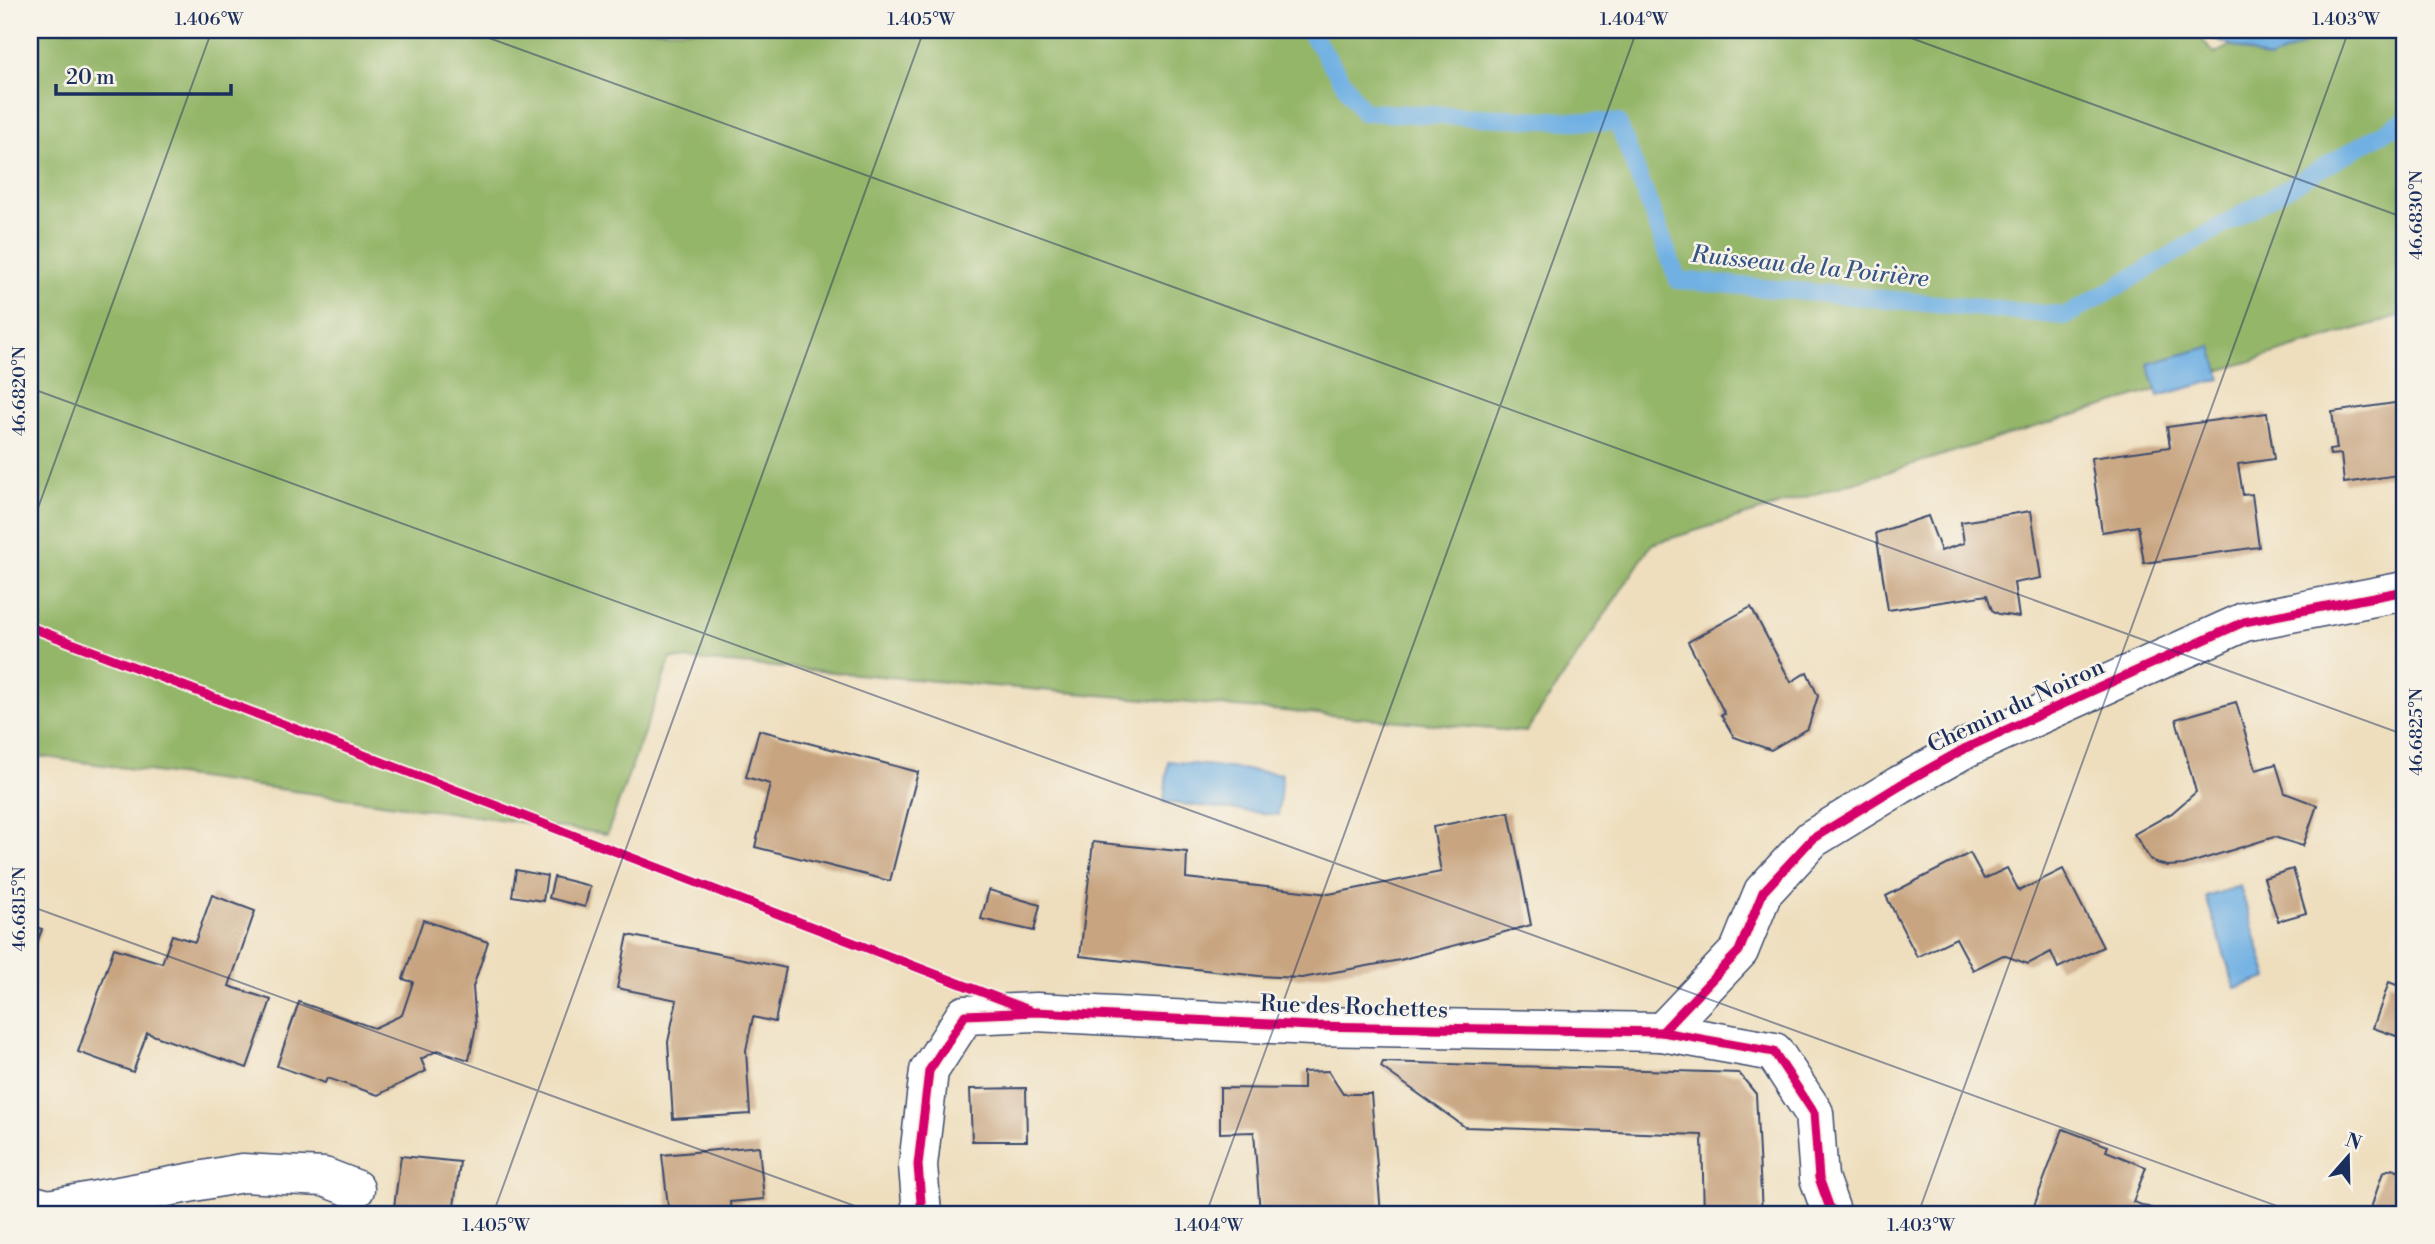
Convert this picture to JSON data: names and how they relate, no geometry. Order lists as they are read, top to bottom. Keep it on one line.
{"streets":{"street":["Chemin du Noiron","Rue des Rochettes"]},"crossings":[["Chemin du Noiron","Rue des Rochettes"]],"water":["Ruisseau de la Poirière"],"scale_bar":"20 m","north":"top","coordinates":["1.406°W","1.405°W","1.404°W","1.403°W","46.6830°N","46.6820°N","46.6825°N","46.6815°N"]}
